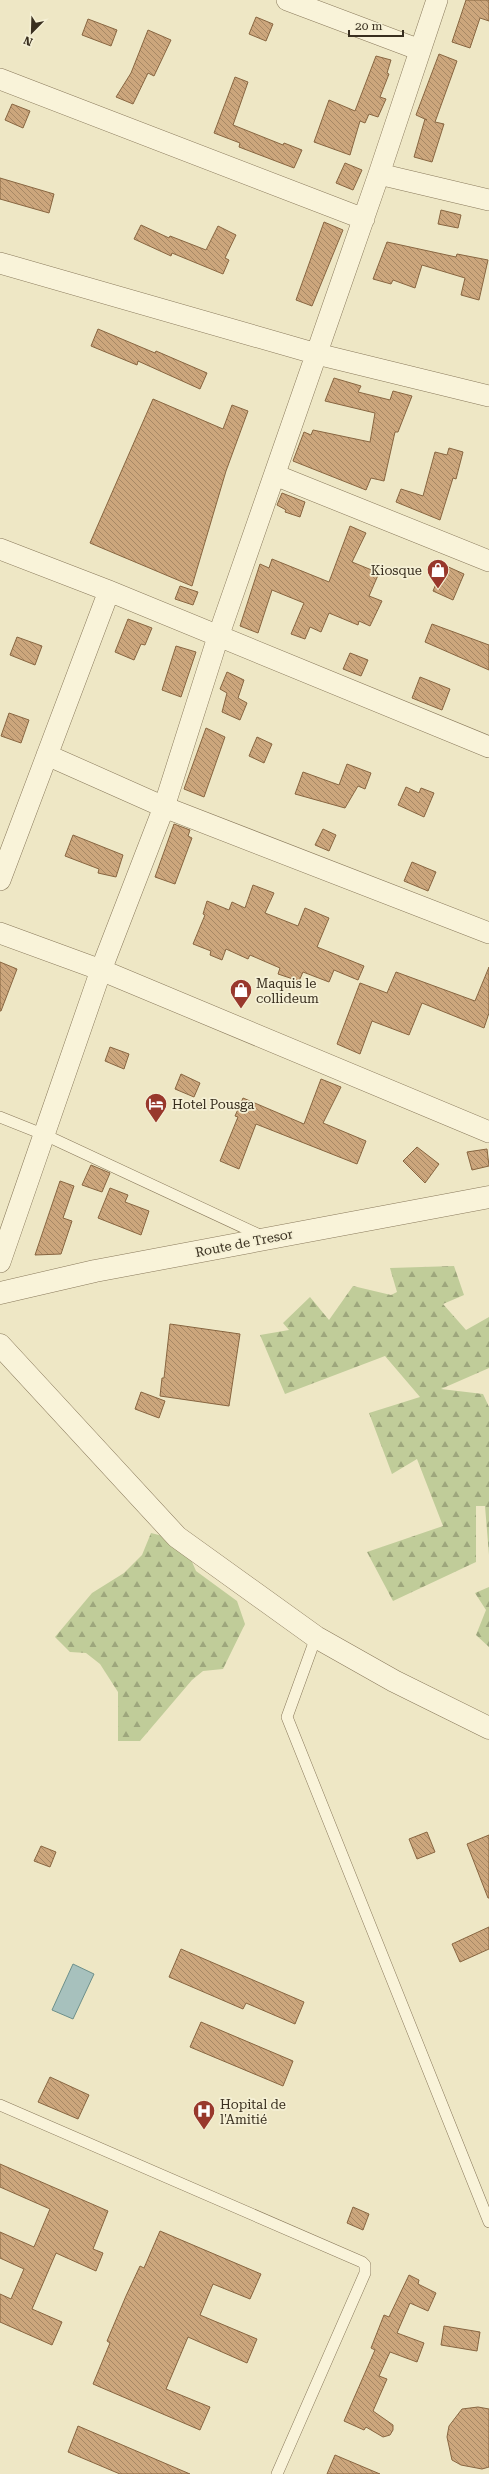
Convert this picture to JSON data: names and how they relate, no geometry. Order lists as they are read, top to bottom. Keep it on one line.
{"streets":{"street":["Route de Tresor"]},"places":{"shop":["Kiosque","Maquis le collideum"],"hotel":["Hotel Pousga"],"hospital":["Hopital de l'Amitié"]},"scale_bar":"20 m","north":"bottom left"}
